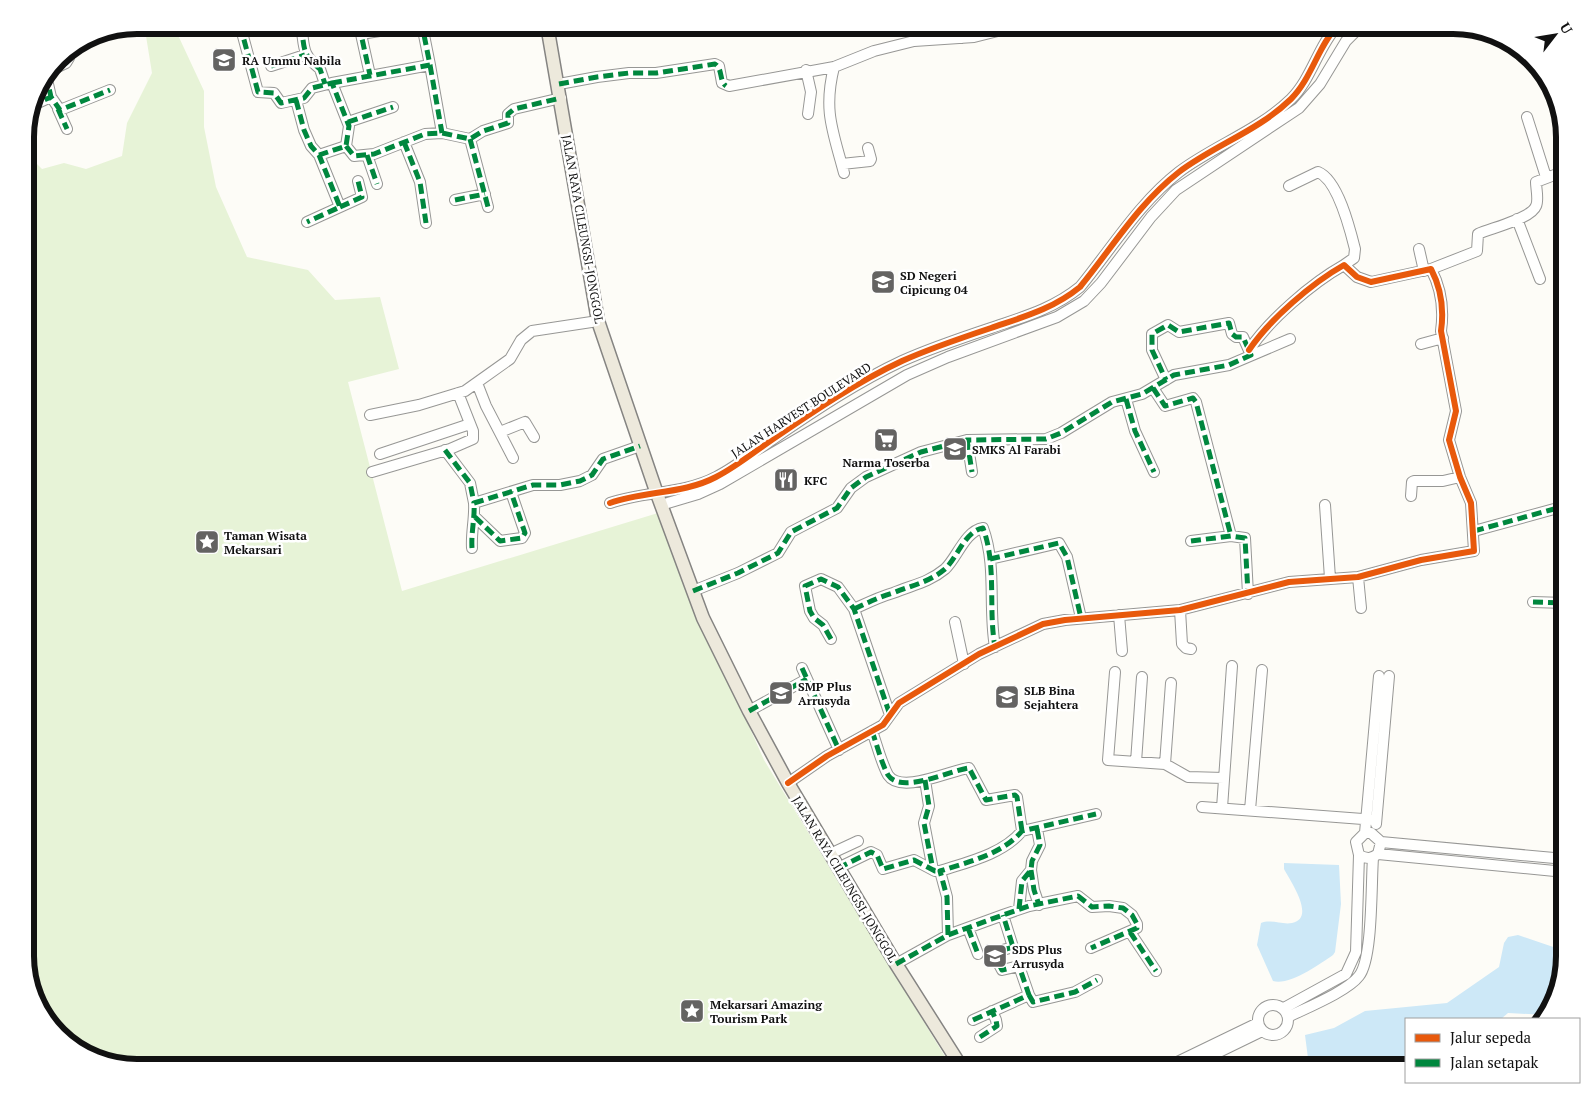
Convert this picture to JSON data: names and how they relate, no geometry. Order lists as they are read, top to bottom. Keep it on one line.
{"streets":{"main road":["JALAN RAYA CILEUNGSI-JONGGOL"],"street":["JALAN HARVEST BOULEVARD"]},"crossings":[["JALAN RAYA CILEUNGSI-JONGGOL","JALAN HARVEST BOULEVARD"]],"places":{"school or university":["RA Ummu Nabila","SD Negeri Cipicung 04","SMKS Al Farabi","SMP Plus Arrusyda","SLB Bina Sejahtera","SDS Plus Arrusyda"],"supermarket":["Narma Toserba"],"restaurant":["KFC"],"place":["Taman Wisata Mekarsari","Mekarsari Amazing Tourism Park"]},"legend":["Jalur sepeda","Jalan setapak"],"north":"top right"}
